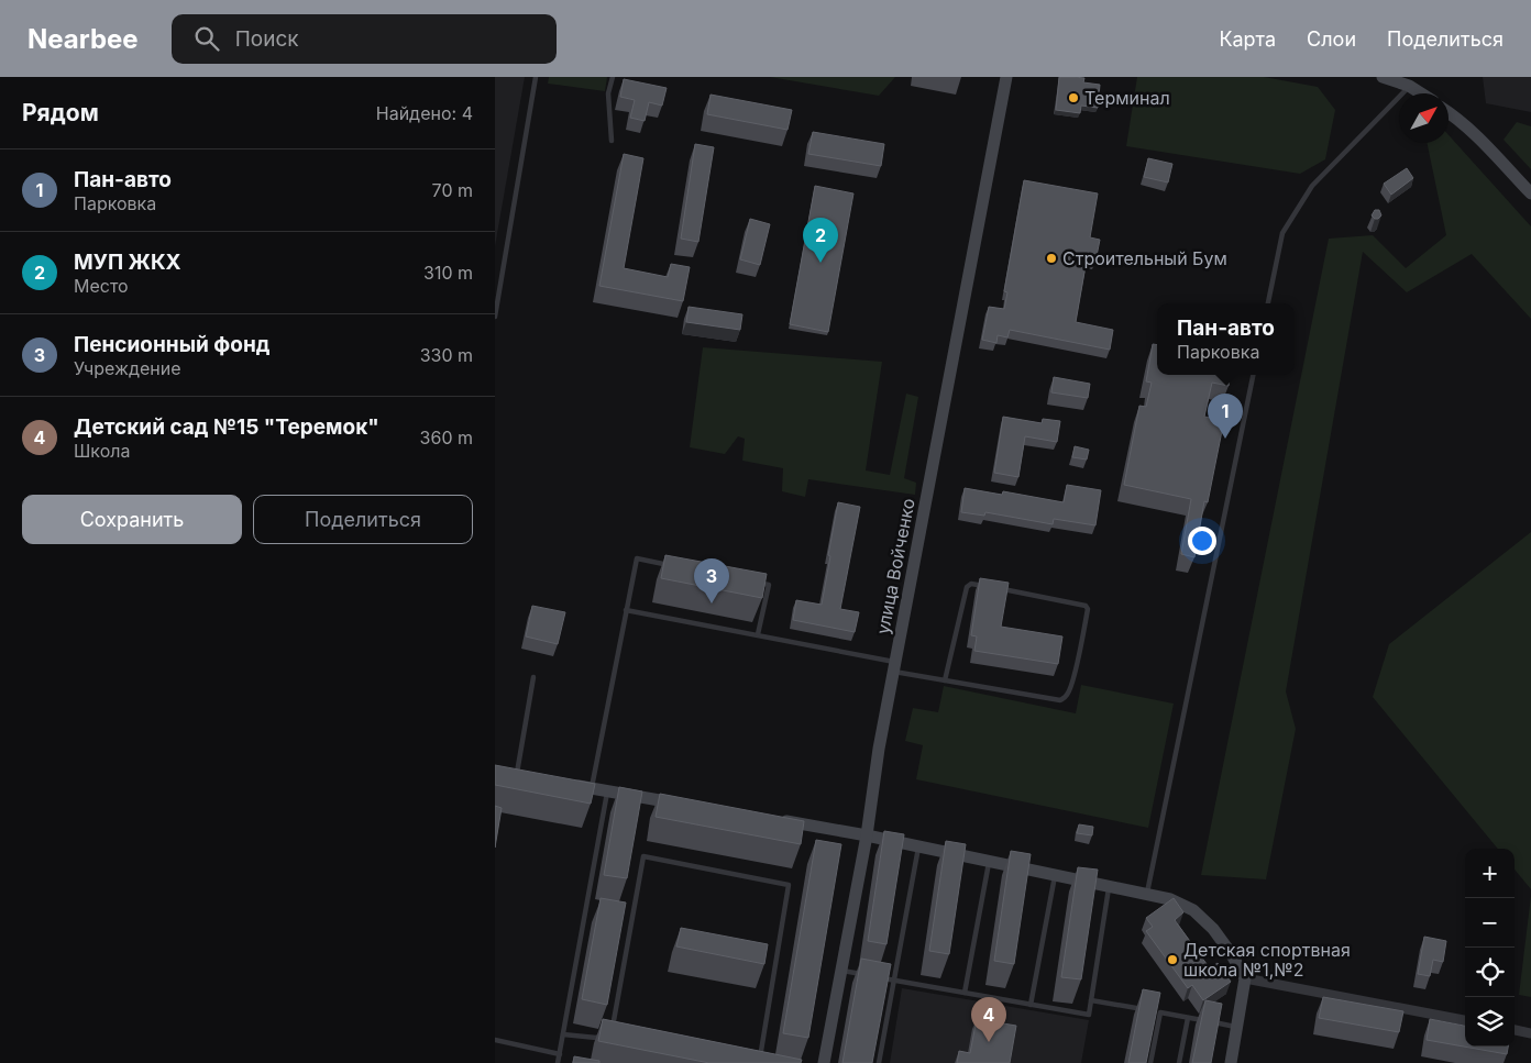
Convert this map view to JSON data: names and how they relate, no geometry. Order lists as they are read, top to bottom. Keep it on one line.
{"streets":{"main road":["улица Войченко"]},"places":["Терминал","Строительный Бум","Детская спортвная школа №1,№2"],"north":"top right","page":{"header":"Nearbee","search":"Поиск","nav":["Карта","Слои","Поделиться"],"heading":["Рядом","Найдено: 4"],"list":[{"mark":"1","name":"Пан-авто","note":"Парковка","value":"70 m"},{"mark":"2","name":"МУП ЖКХ","note":"Место","value":"310 m"},{"mark":"3","name":"Пенсионный фонд","note":"Учреждение","value":"330 m"},{"mark":"4","name":"Детский сад №15 \"Теремок\"","note":"Школа","value":"360 m"}],"pins":["2","1","3","4"],"popup":["Пан-авто","Парковка"],"buttons":["Сохранить","Поделиться"],"map_buttons":["+","−"]}}
